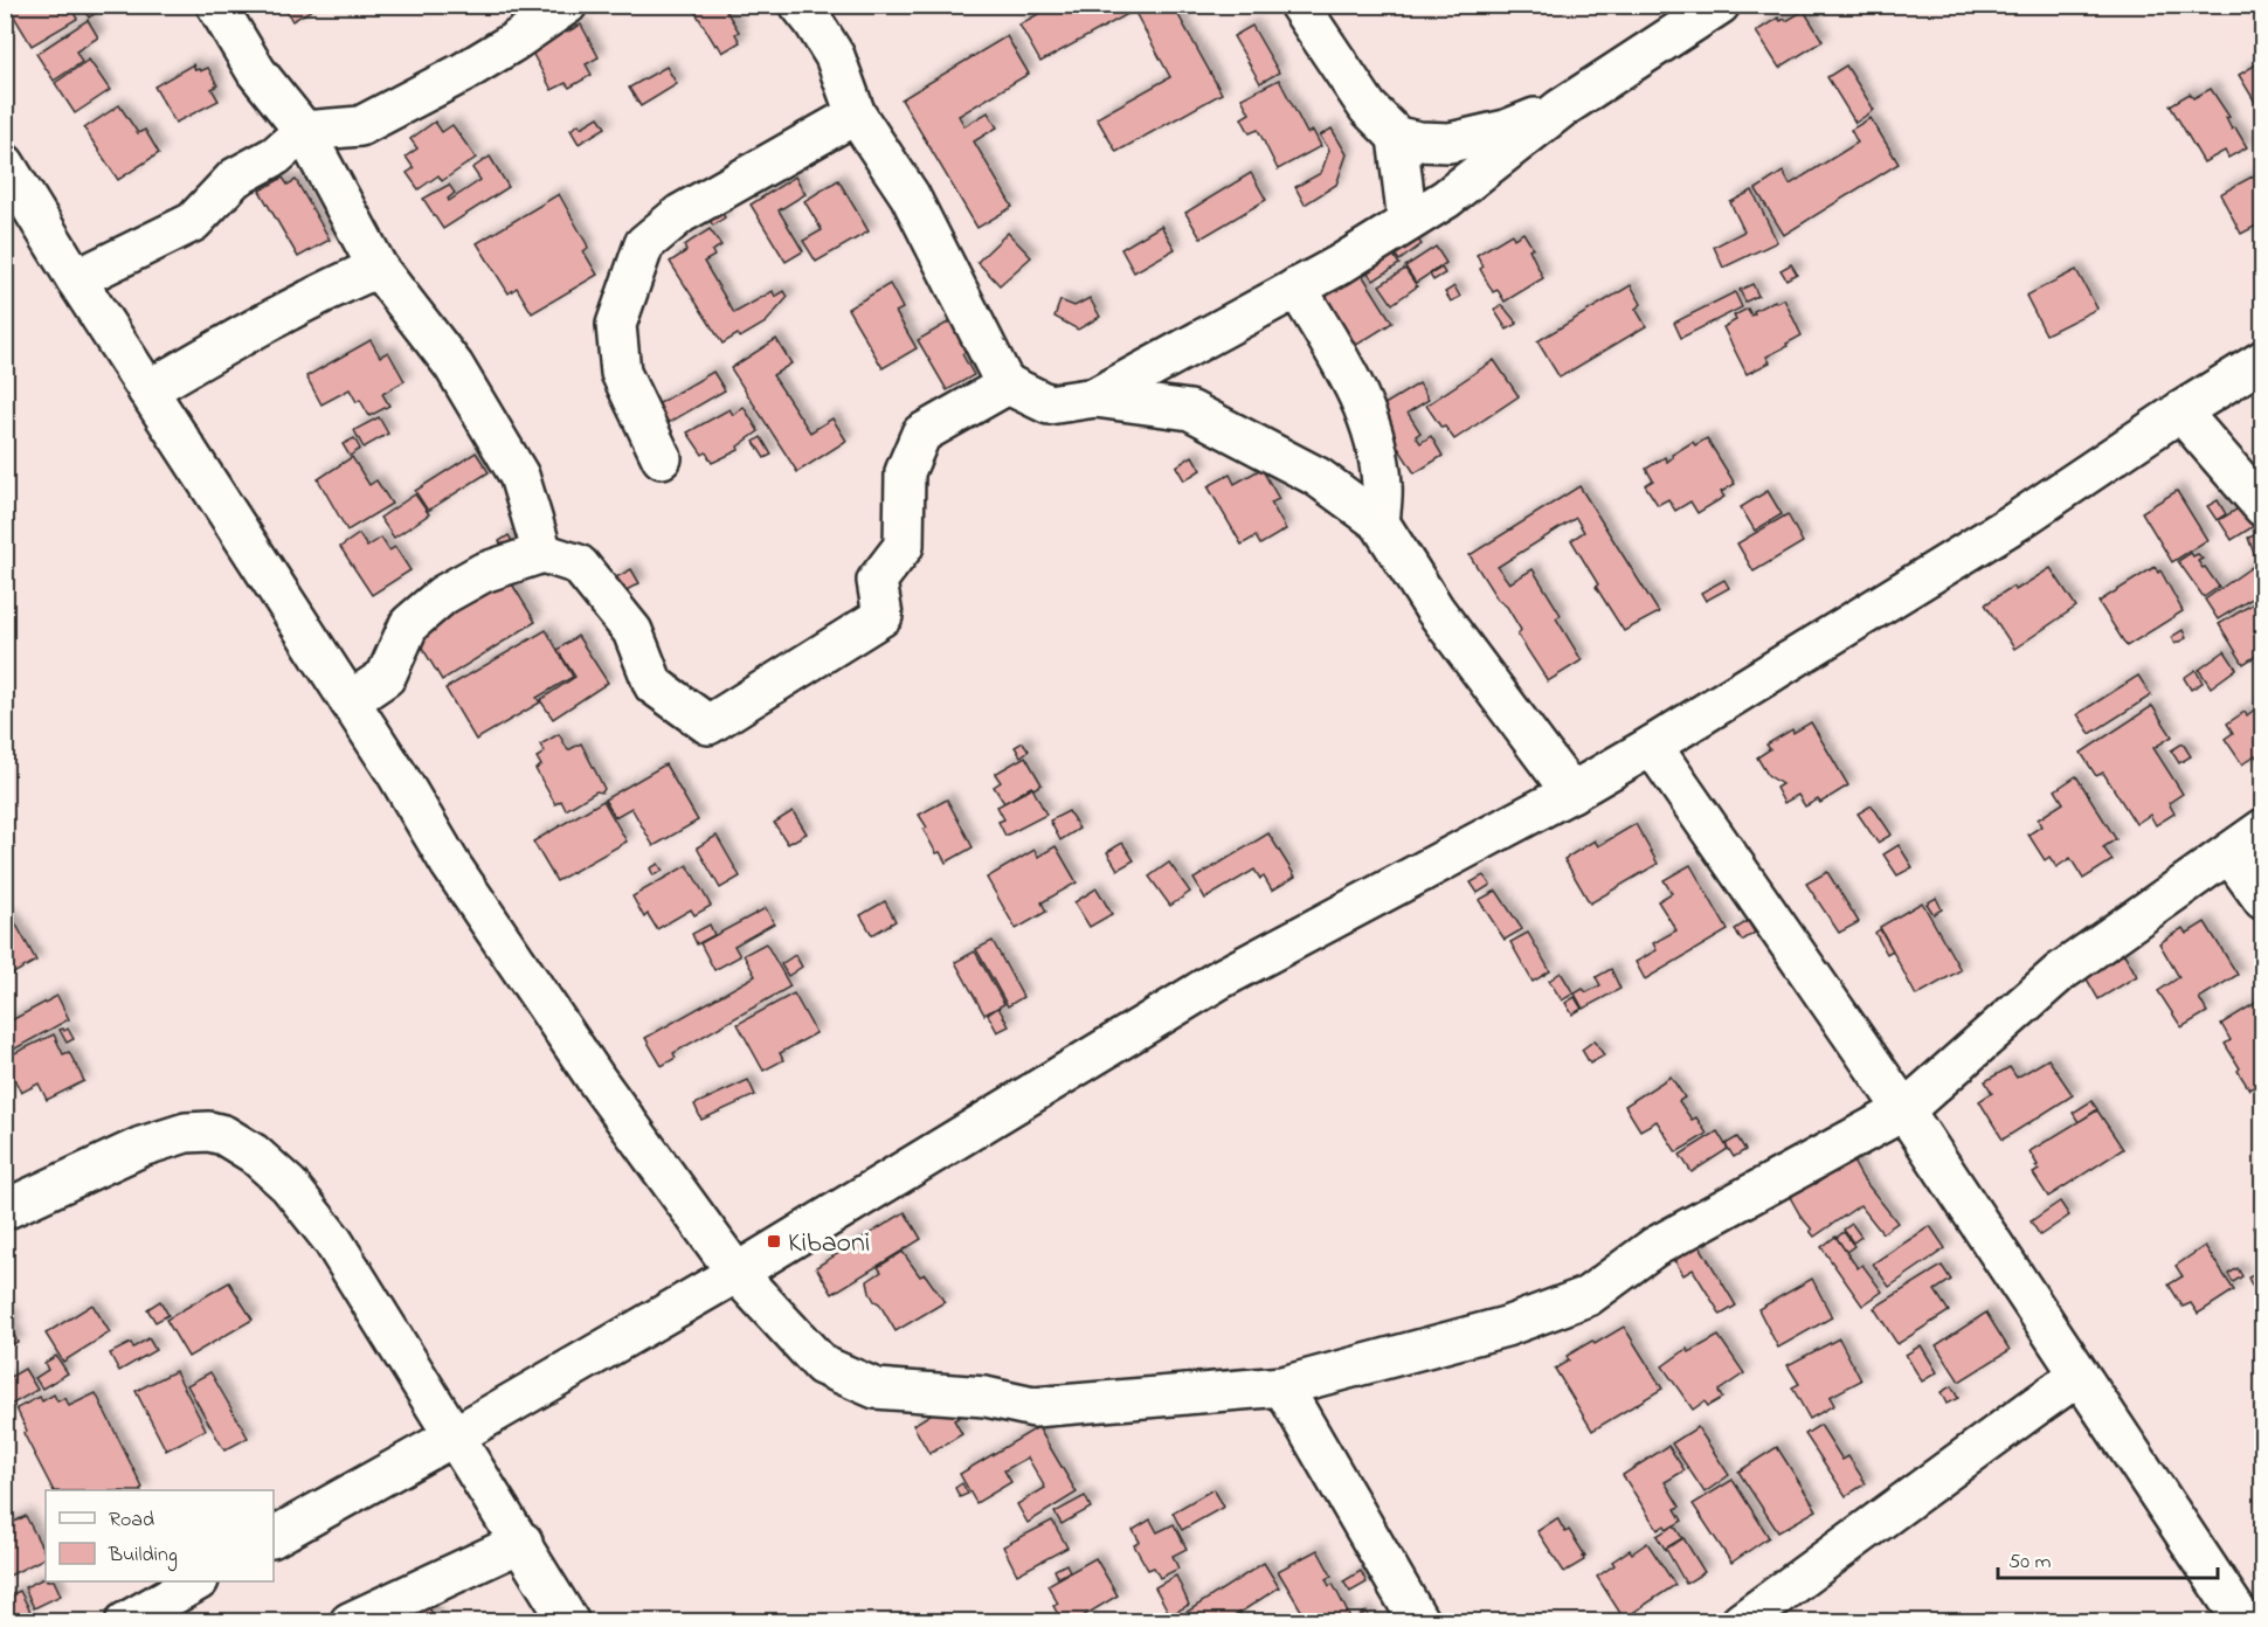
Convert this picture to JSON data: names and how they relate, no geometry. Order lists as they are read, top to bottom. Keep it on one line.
{"places":{"transit":["Kibaoni"]},"legend":["Road","Building"],"scale_bar":"50 m"}
